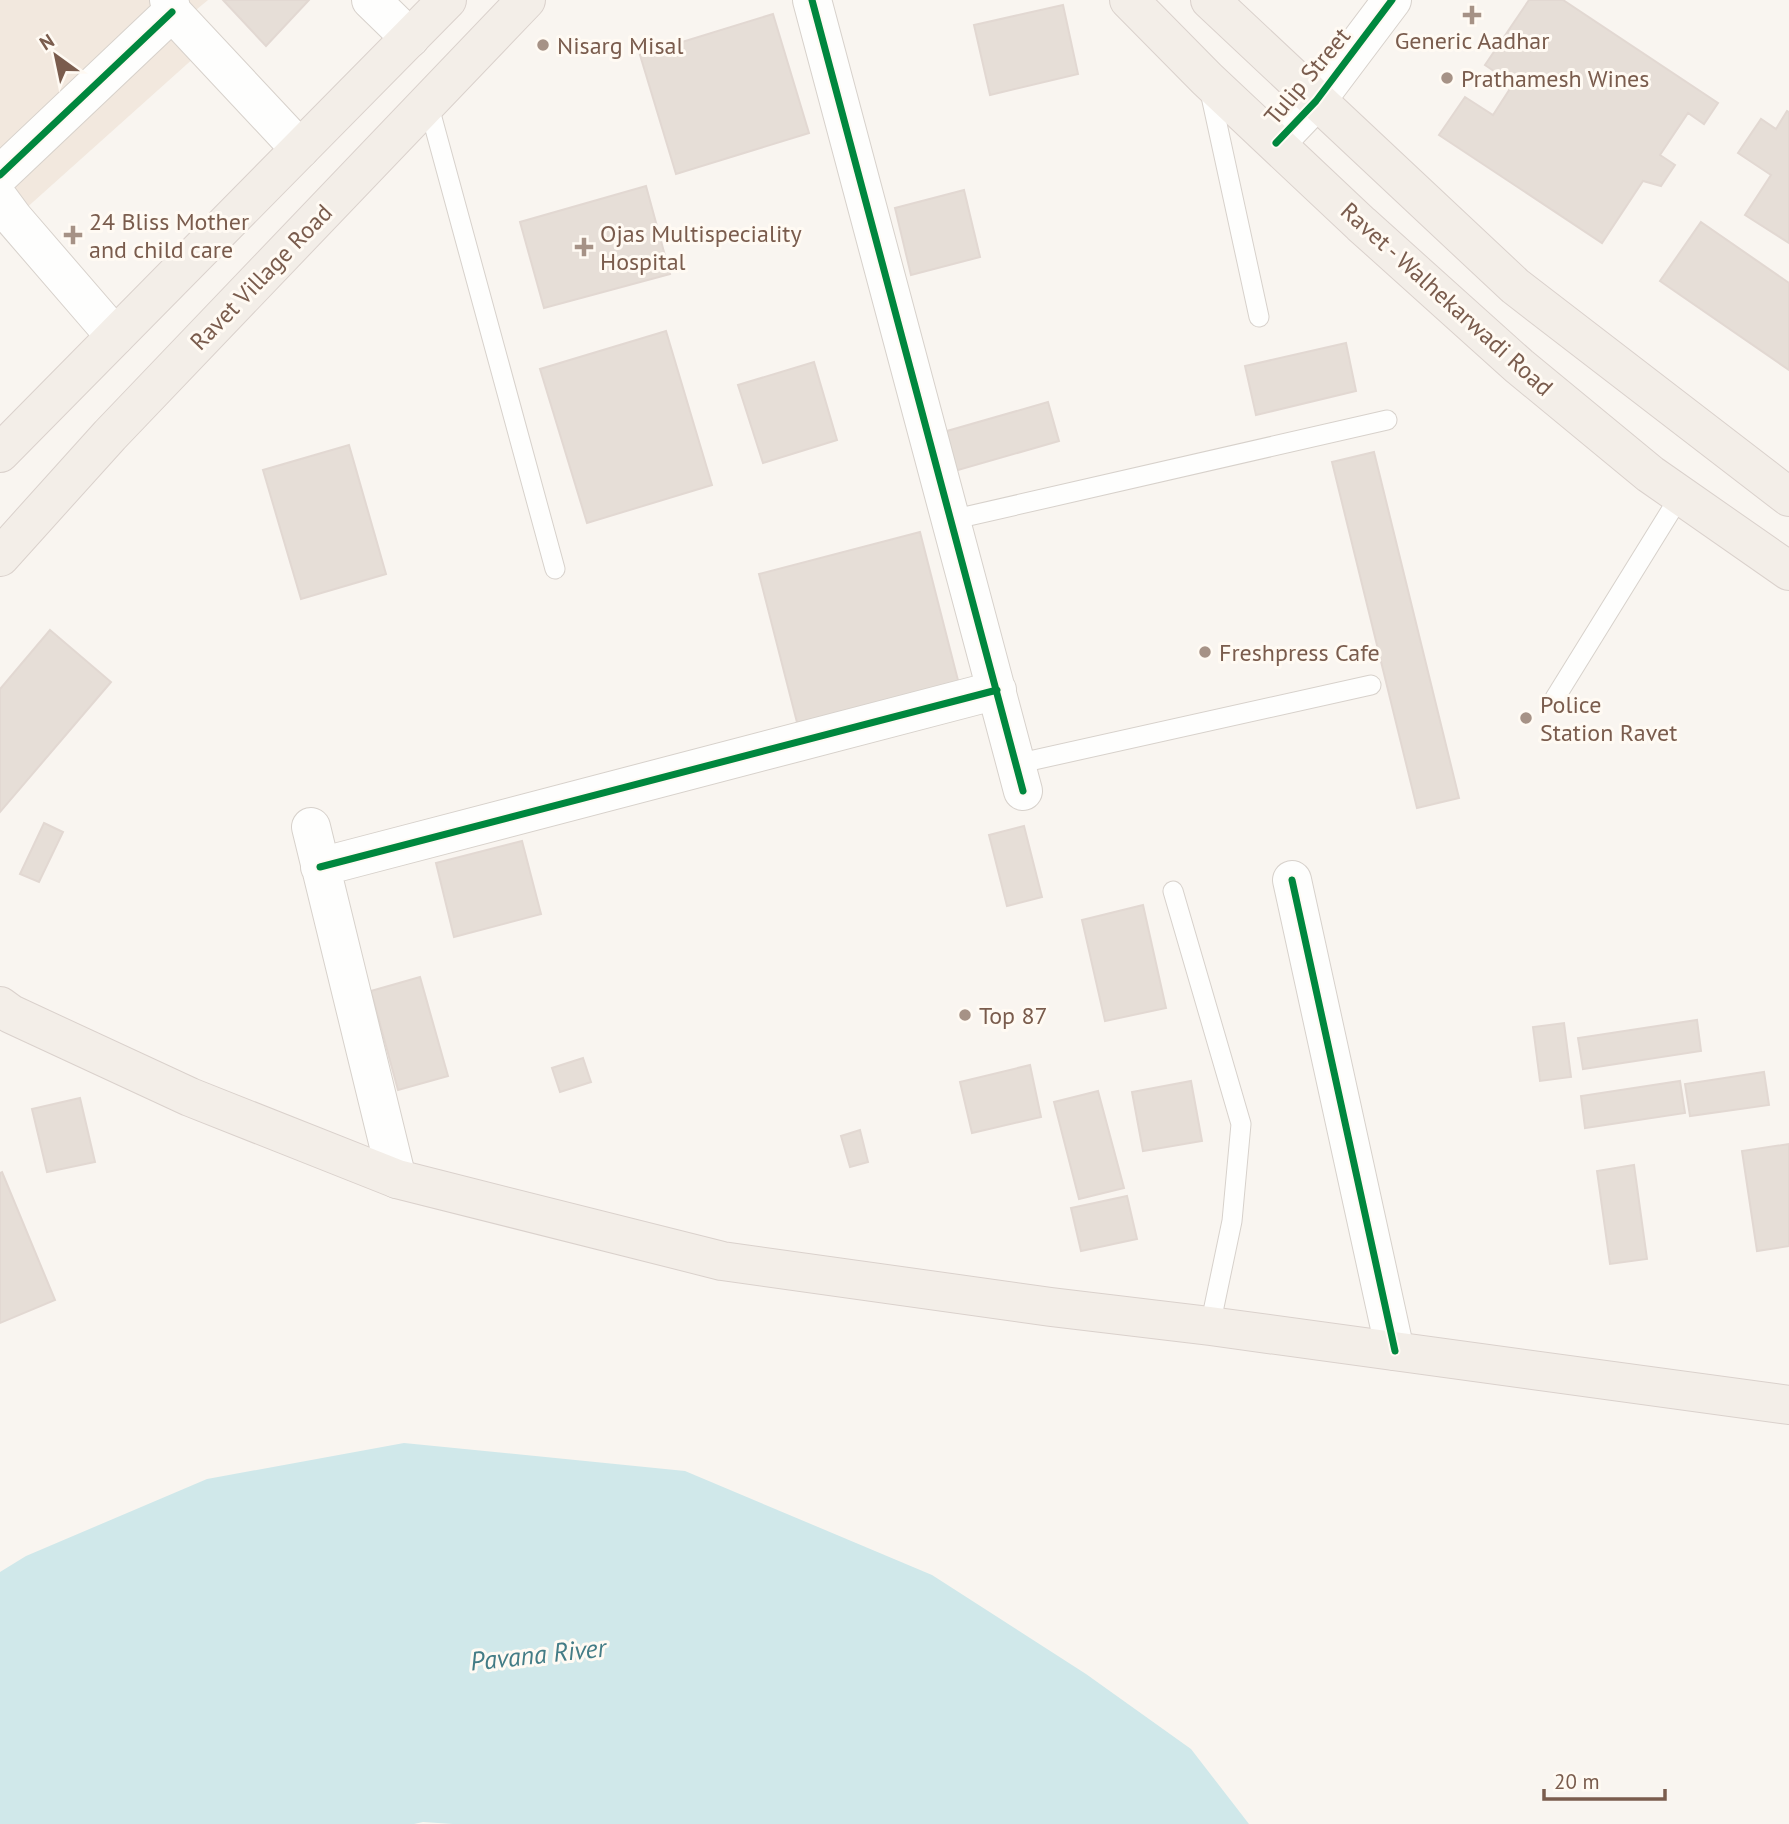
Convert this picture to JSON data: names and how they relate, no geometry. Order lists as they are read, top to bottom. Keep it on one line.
{"streets":{"main road":["Ravet Village Road","Ravet - Walhekarwadi Road"],"street":["Tulip Street"]},"crossings":[["Tulip Street","Ravet - Walhekarwadi Road"]],"water":["Pavana River"],"places":{"health":["Generic Aadhar","24 Bliss Mother and child care","Ojas Multispeciality Hospital"],"other":["Nisarg Misal","Prathamesh Wines","Freshpress Cafe","Police Station Ravet","Top 87"]},"scale_bar":"20 m","north":"top left"}
